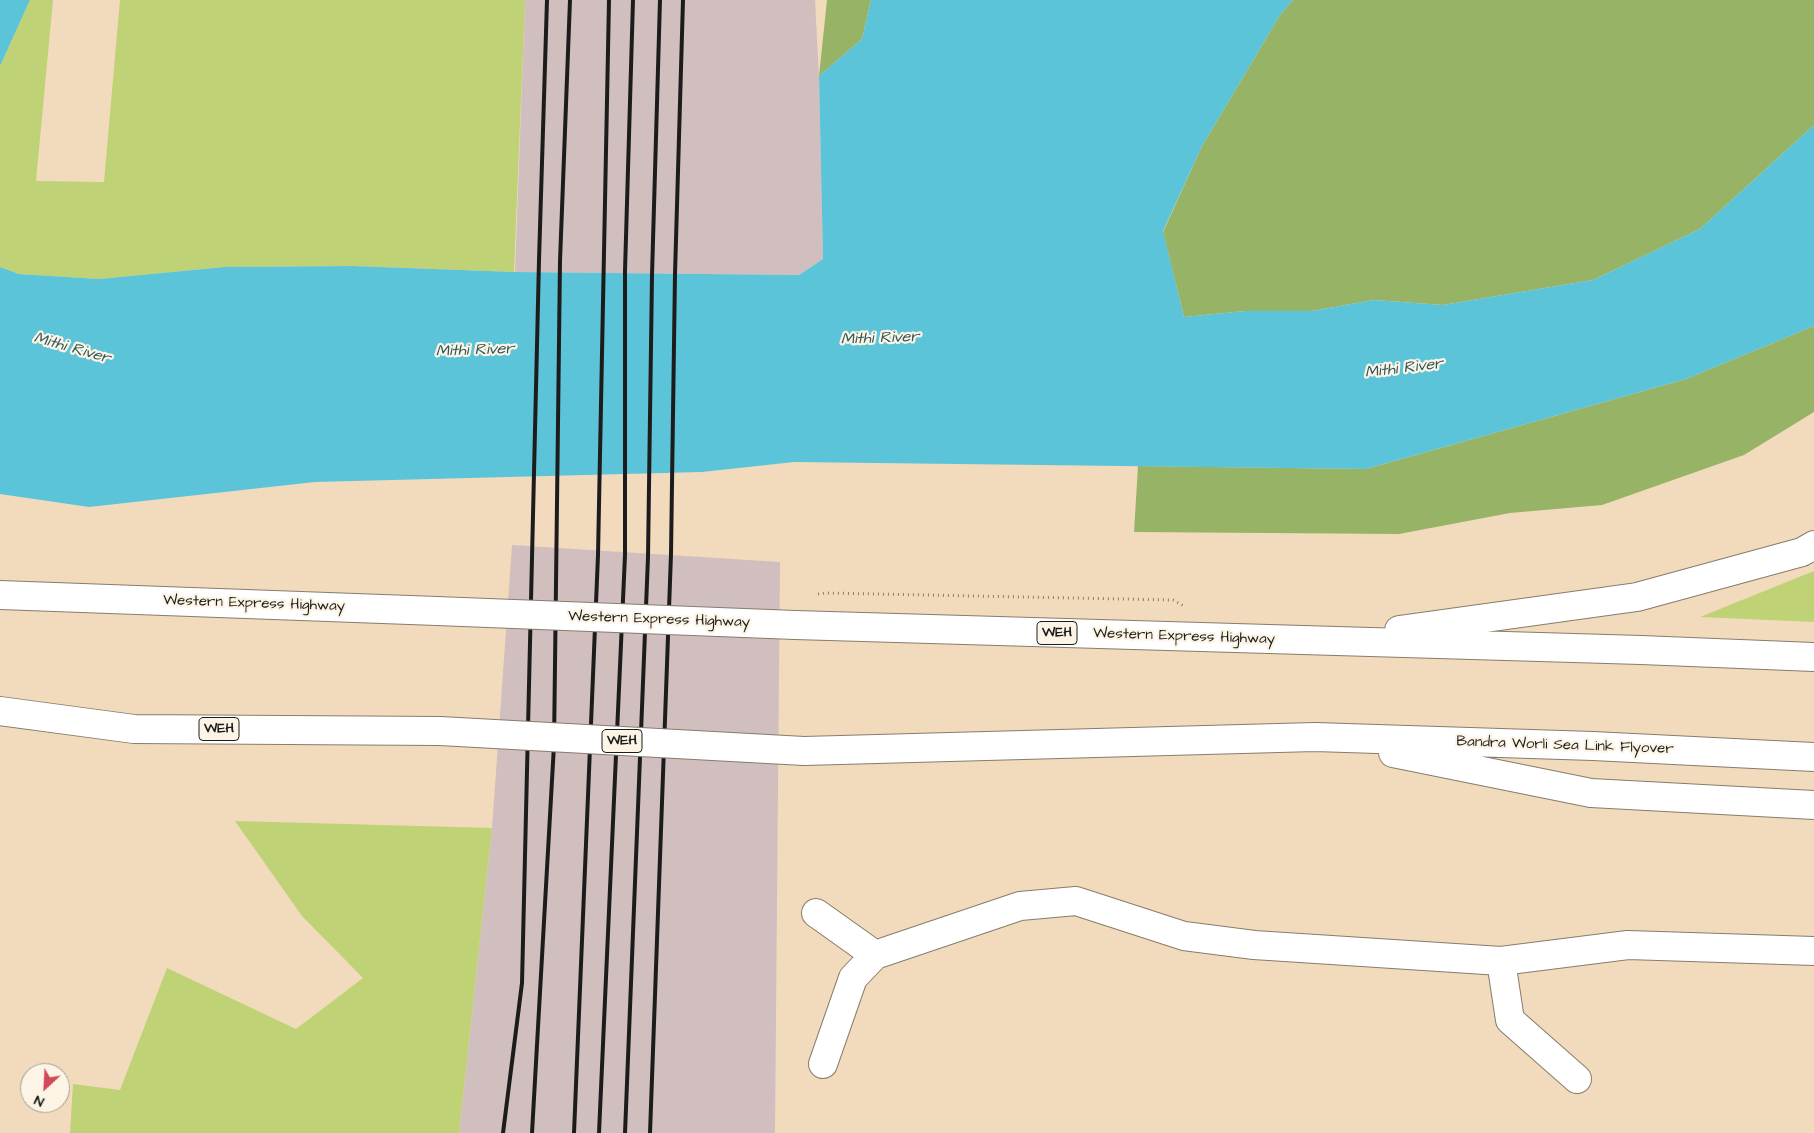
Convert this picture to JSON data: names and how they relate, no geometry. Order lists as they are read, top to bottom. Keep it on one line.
{"streets":{"main road":["Western Express Highway","WEH","Bandra Worli Sea Link Flyover"]},"crossings":[["WEH","Bandra Worli Sea Link Flyover"]],"water":["Mithi River"],"north":"bottom left"}
